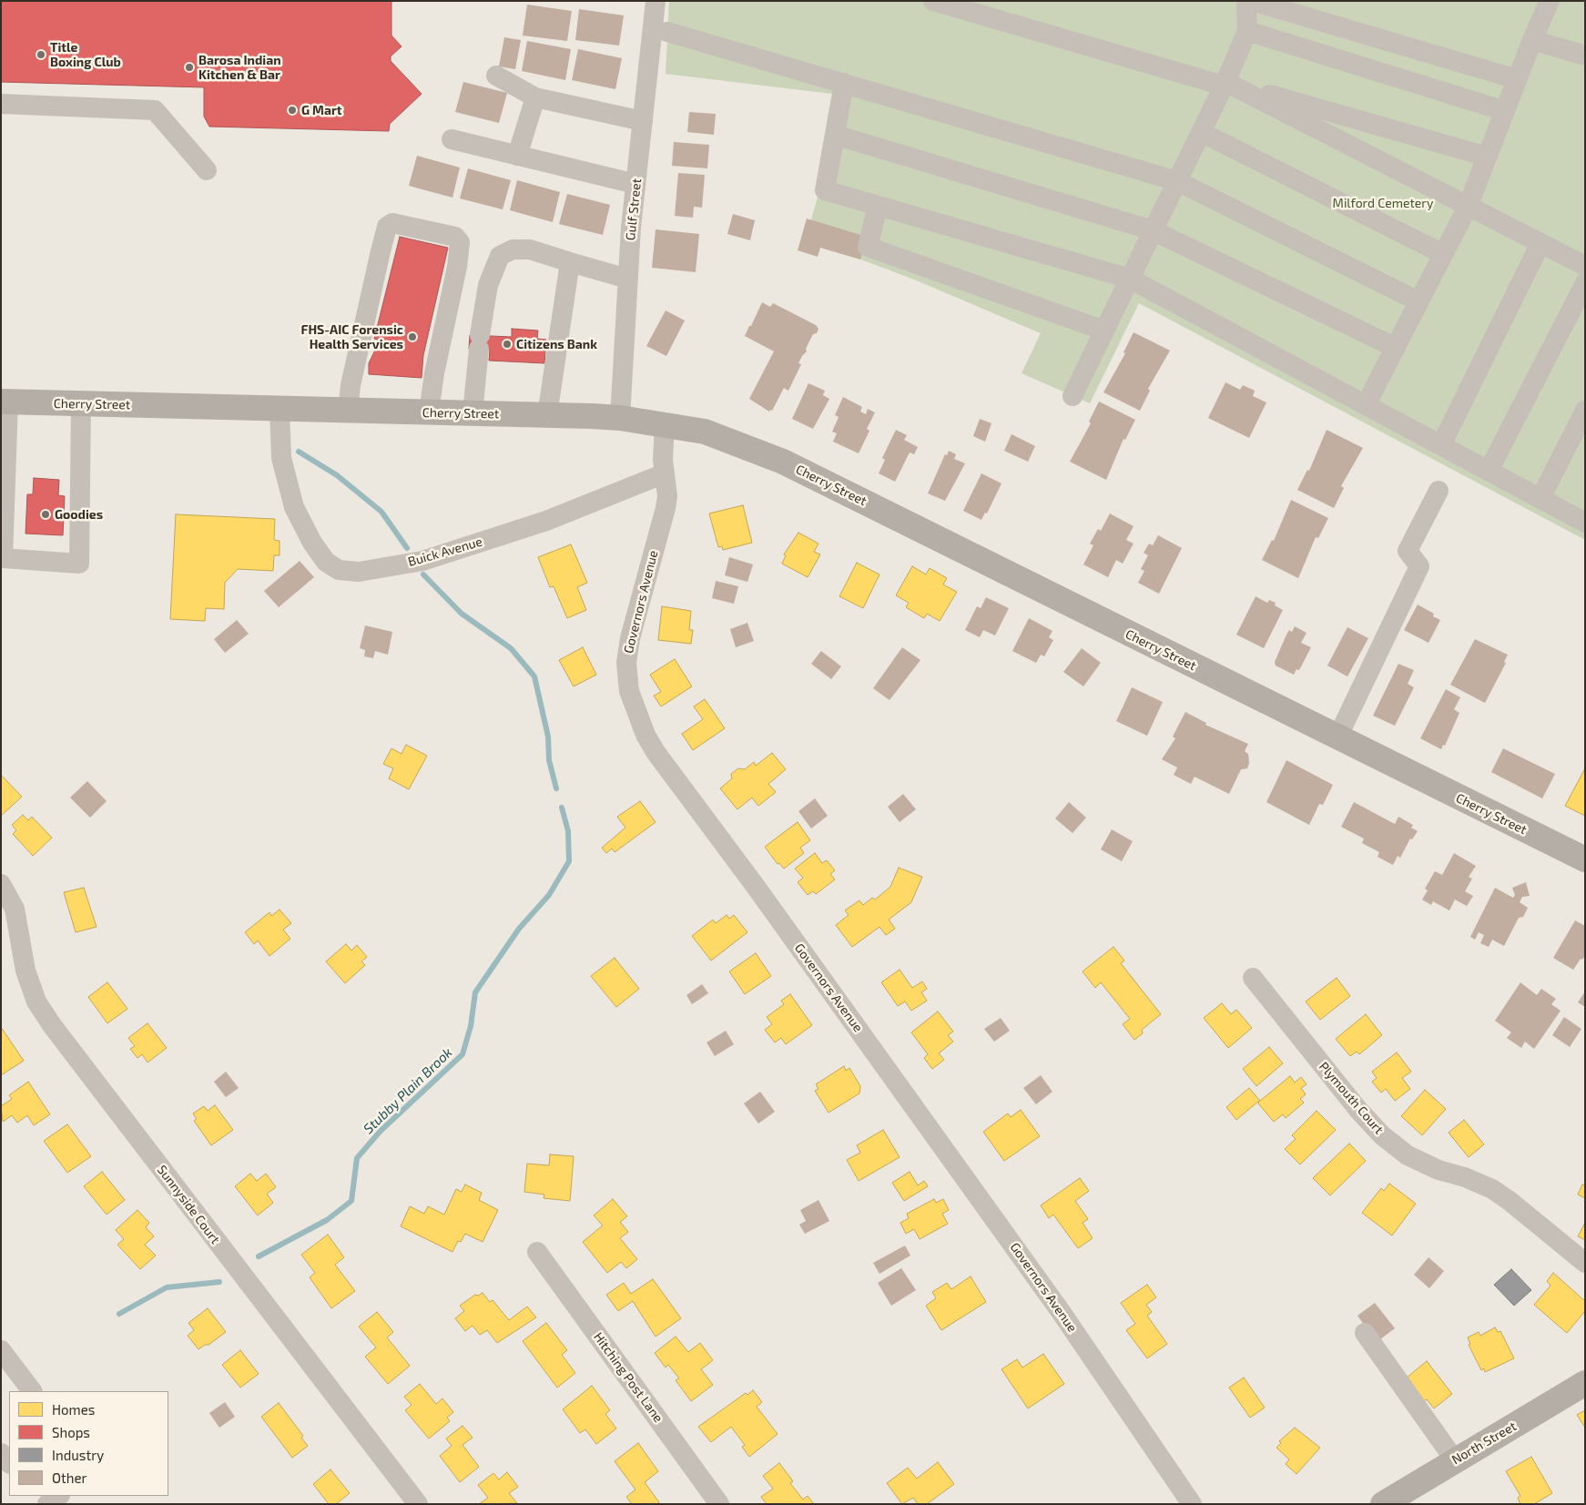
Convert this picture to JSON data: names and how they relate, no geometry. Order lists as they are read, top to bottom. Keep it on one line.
{"streets":{"main road":["Cherry Street","North Street"],"street":["Gulf Street","Buick Avenue","Governors Avenue","Plymouth Court","Sunnyside Court","Hitching Post Lane"]},"crossings":[["Gulf Street","Cherry Street"],["Cherry Street","Buick Avenue"],["Cherry Street","Governors Avenue"],["Buick Avenue","Governors Avenue"]],"water":["Stubby Plain Brook"],"parks":["Milford Cemetery"],"places":["Title Boxing Club","Barosa Indian Kitchen & Bar","G Mart","FHS-AIC Forensic Health Services","Citizens Bank","Goodies"],"legend":["Homes","Shops","Industry","Other"]}
